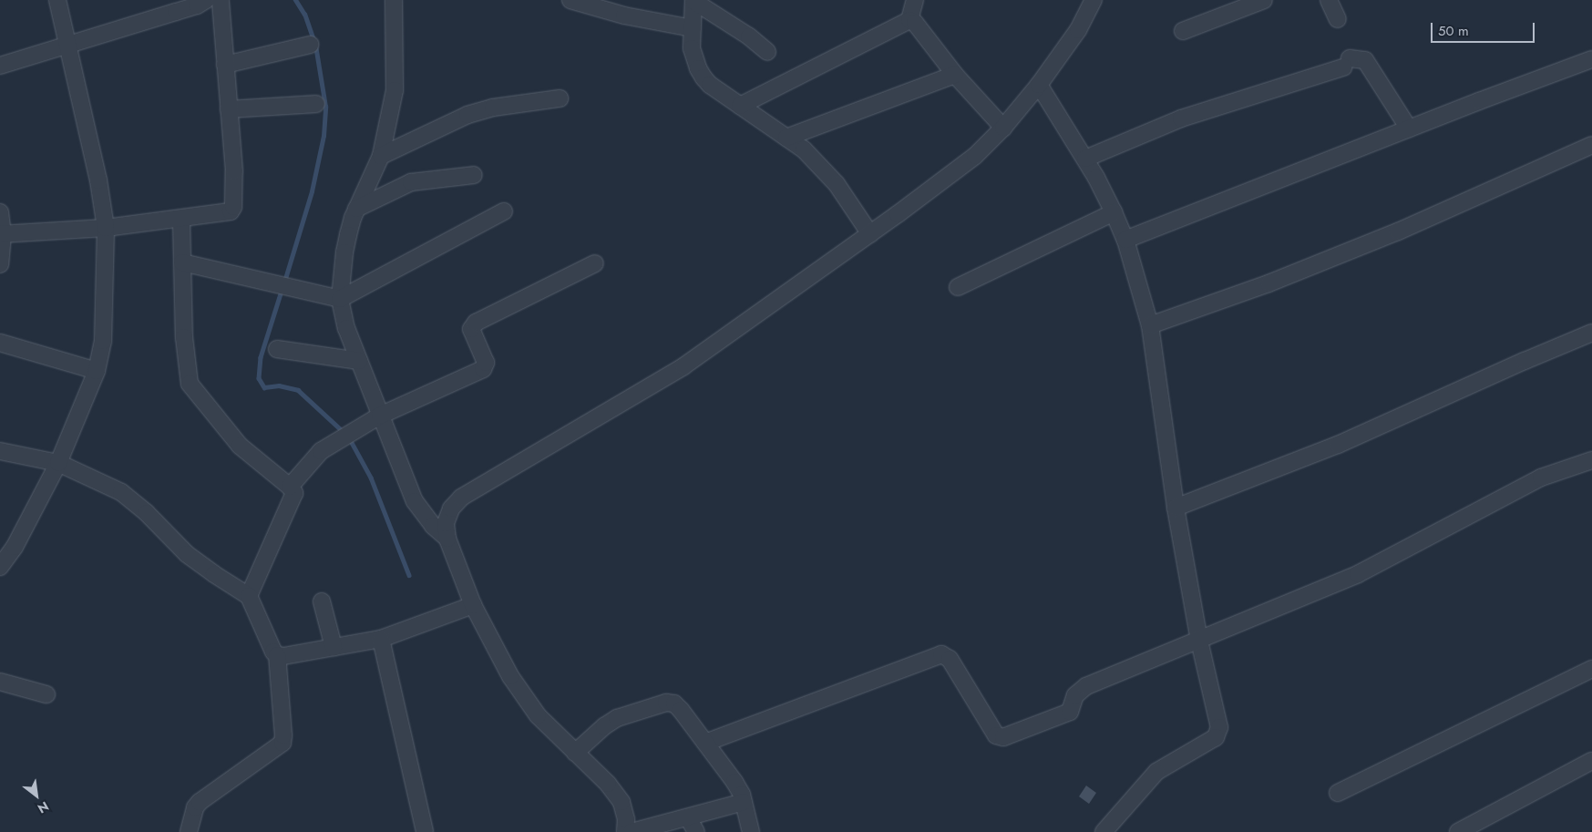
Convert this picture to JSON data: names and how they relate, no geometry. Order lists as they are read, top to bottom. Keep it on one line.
{"scale_bar":"50 m","north":"bottom right"}
